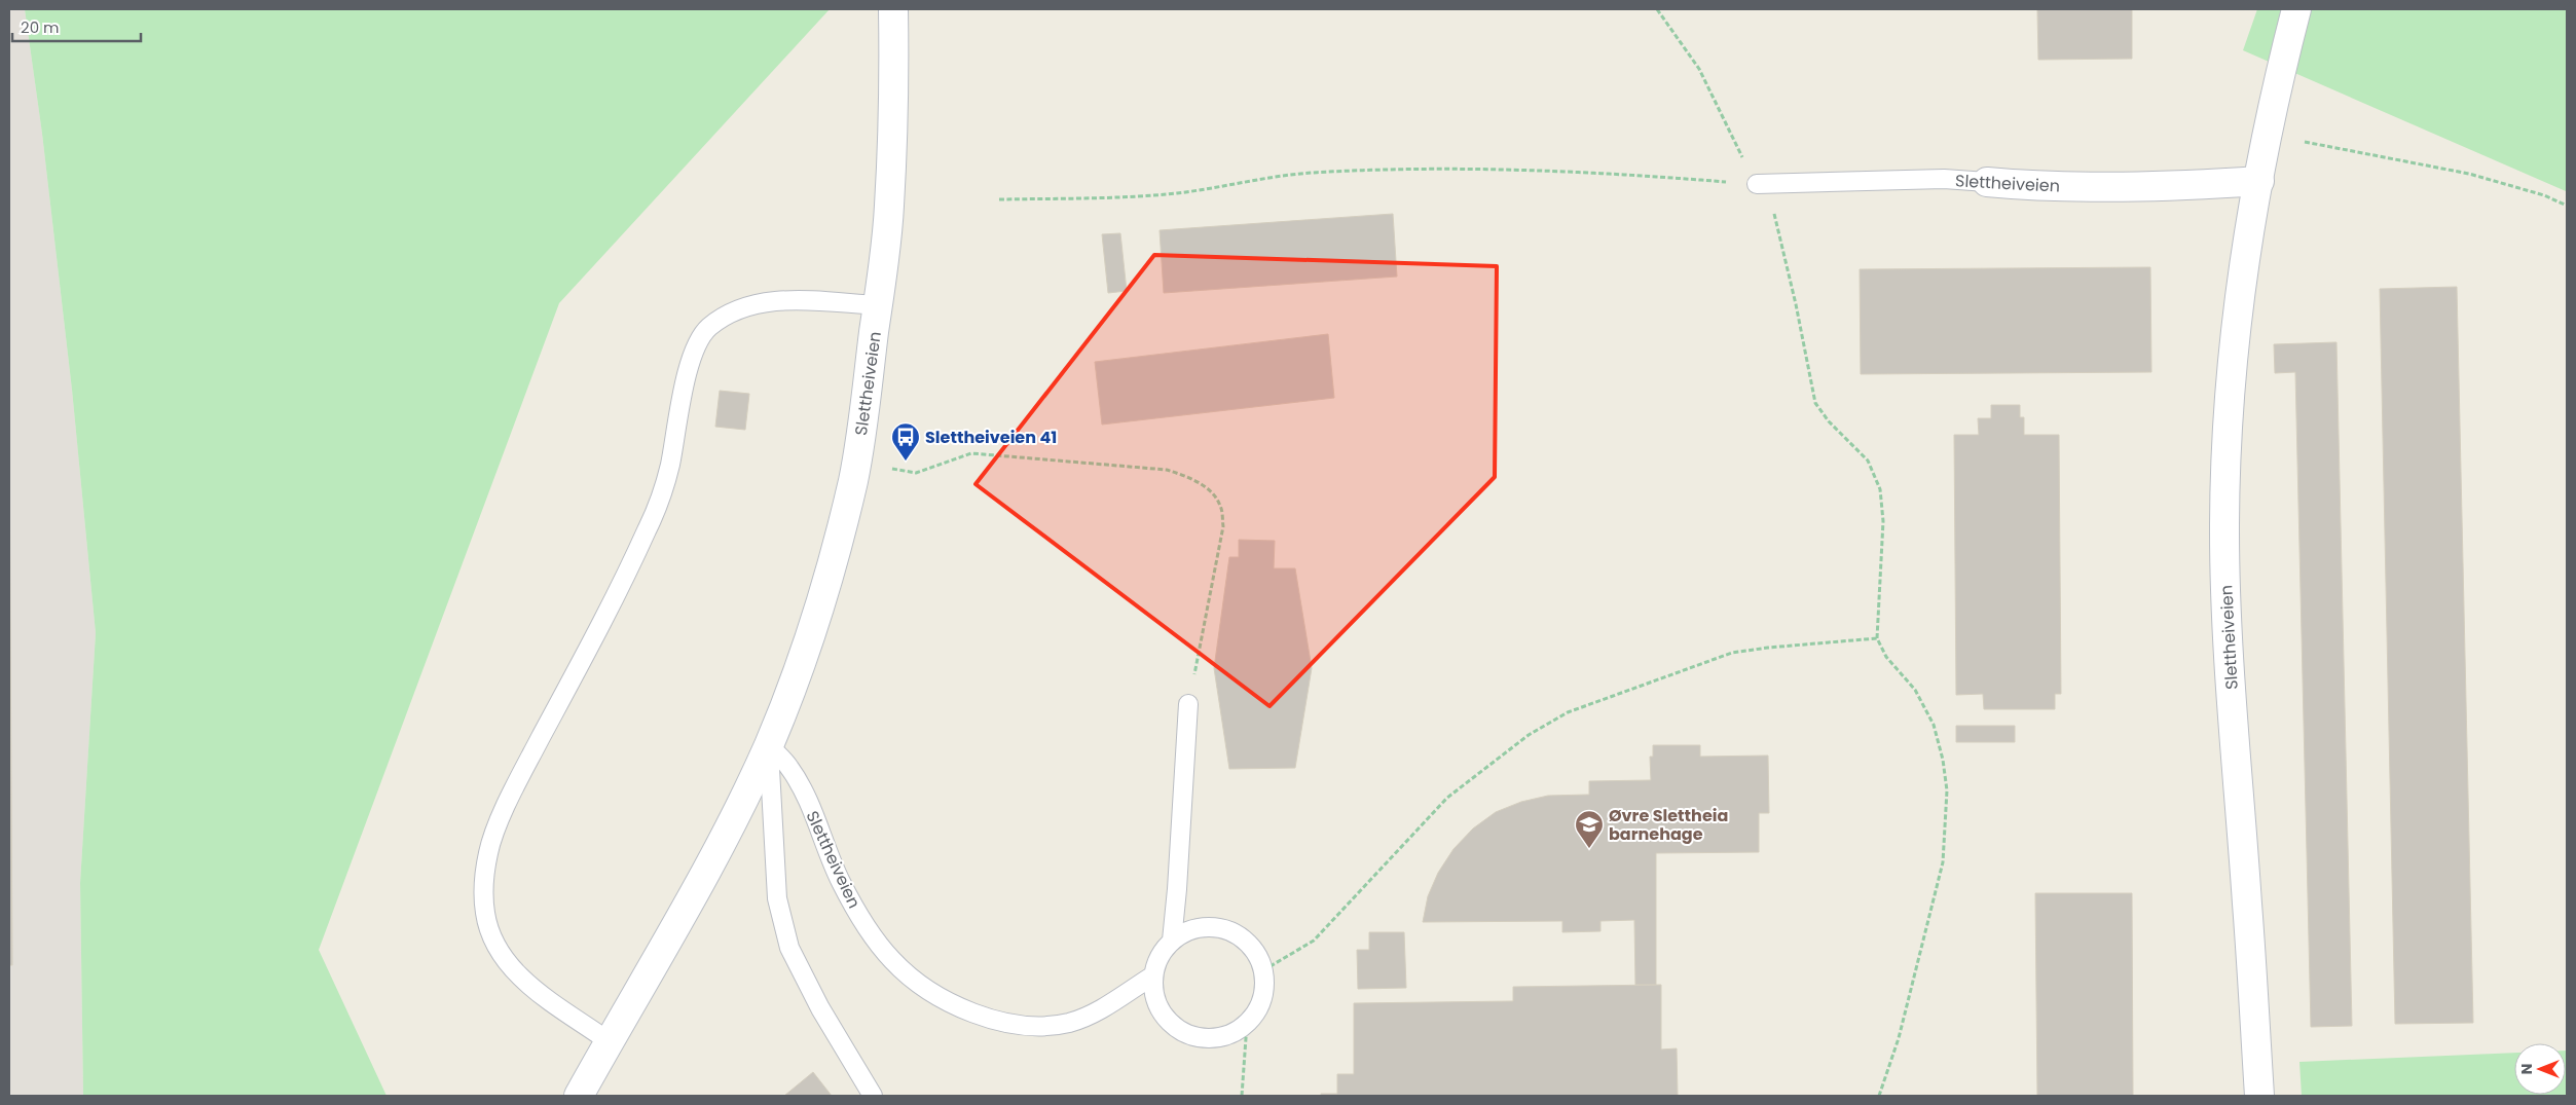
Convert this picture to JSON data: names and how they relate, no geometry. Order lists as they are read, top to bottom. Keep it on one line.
{"streets":{"street":["Slettheiveien"]},"places":{"bus stop":["Slettheiveien 41"],"school or university":["Øvre Slettheia barnehage"]},"scale_bar":"20 m","north":"left"}
